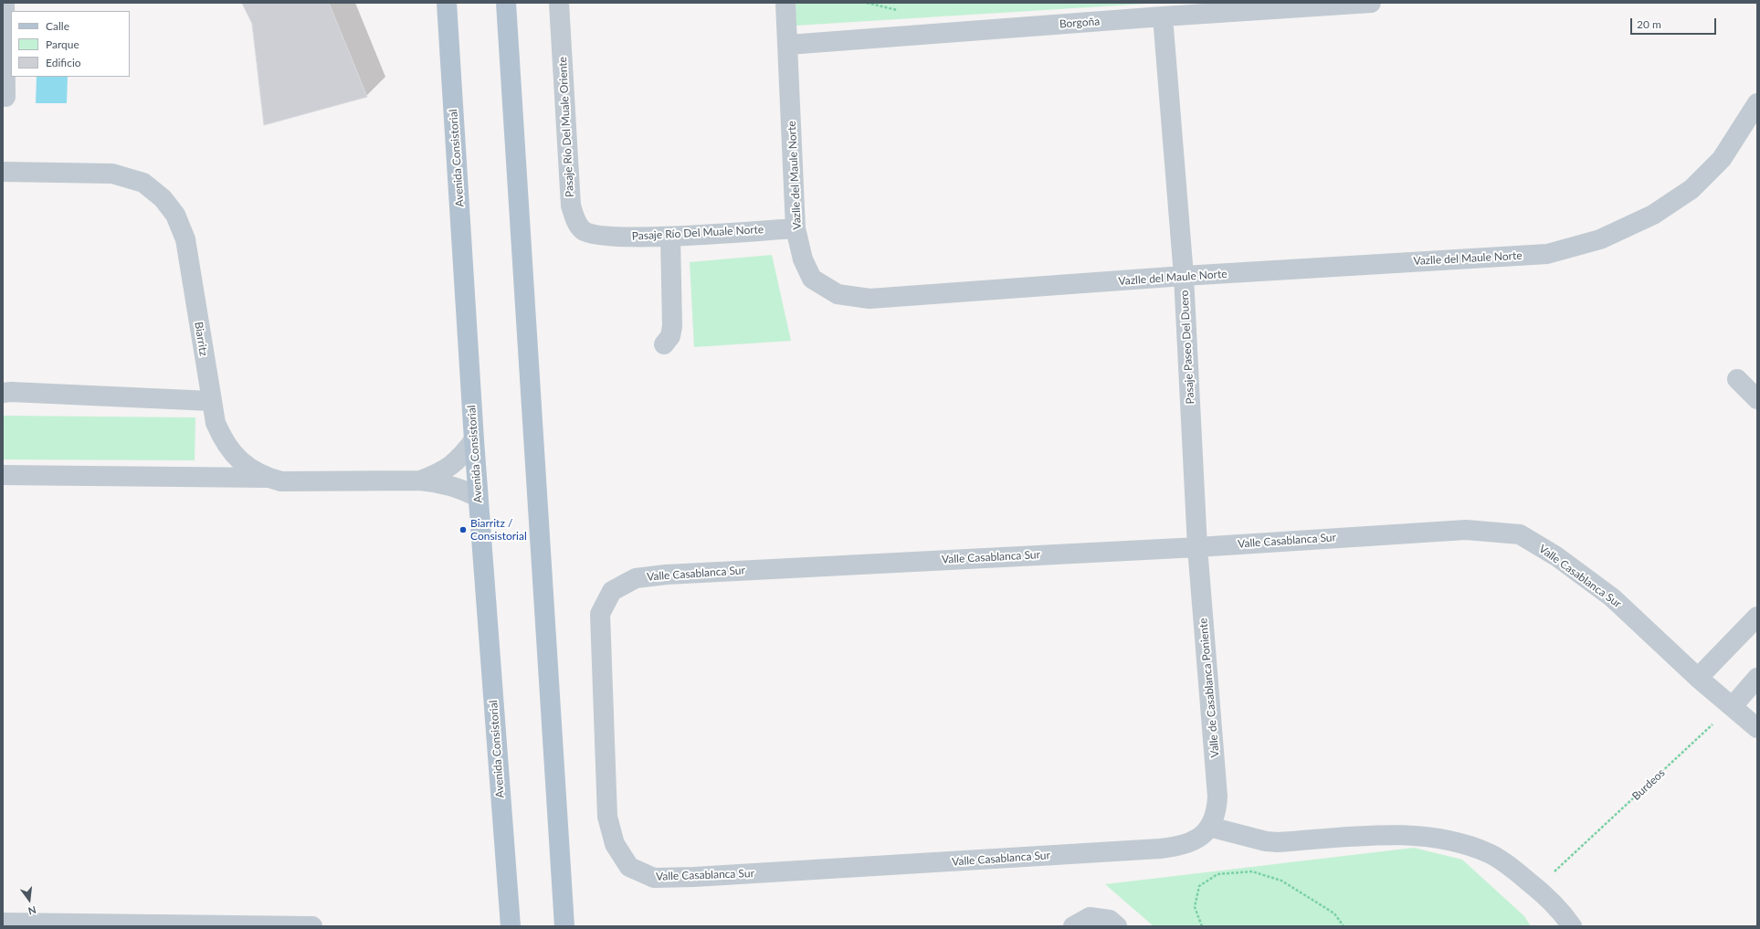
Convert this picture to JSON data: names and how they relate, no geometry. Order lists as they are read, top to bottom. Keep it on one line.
{"streets":{"main road":["Avenida Consistorial"],"street":["Borgoña","Pasaje Río Del Muale Oriente","Vazlle del Maule Norte","Pasaje Río Del Muale Norte","Biarritz","Pasaje Paseo Del Duero","Valle Casablanca Sur","Valle de Casablanca Poniente"],"path":["Burdeos"]},"crossings":[["Borgoña","Vazlle del Maule Norte"],["Borgoña","Pasaje Paseo Del Duero"],["Pasaje Río Del Muale Oriente","Pasaje Río Del Muale Norte"],["Avenida Consistorial","Biarritz"],["Vazlle del Maule Norte","Pasaje Río Del Muale Norte"],["Vazlle del Maule Norte","Pasaje Paseo Del Duero"],["Pasaje Paseo Del Duero","Valle Casablanca Sur"],["Pasaje Paseo Del Duero","Valle de Casablanca Poniente"],["Valle Casablanca Sur","Valle de Casablanca Poniente"],["Valle Casablanca Sur","Burdeos"]],"places":["Biarritz / Consistorial"],"legend":["Calle","Parque","Edificio"],"scale_bar":"20 m","north":"bottom"}
